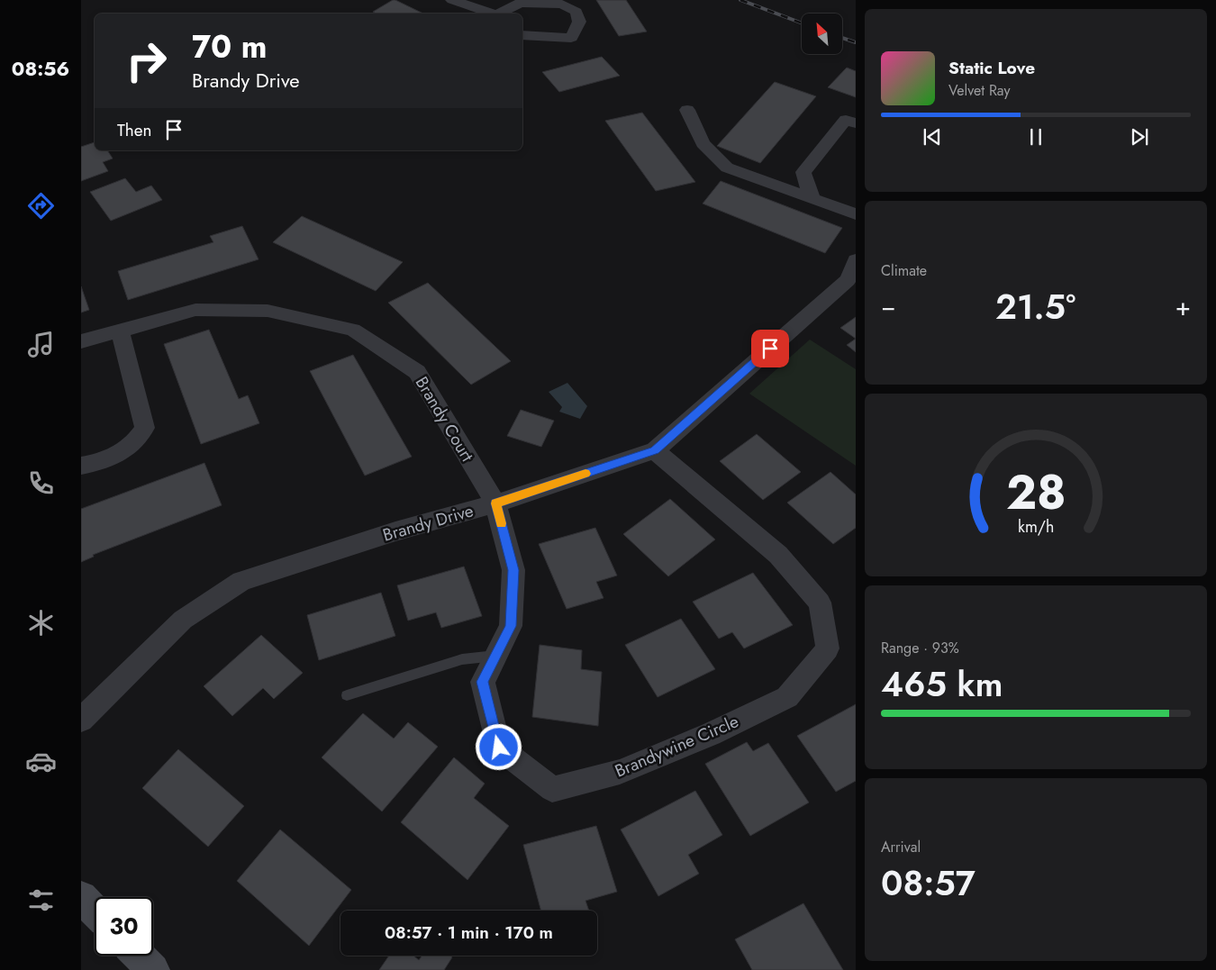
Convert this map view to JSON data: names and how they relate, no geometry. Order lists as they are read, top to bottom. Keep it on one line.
{"streets":{"street":["Brandy Court","Brandy Drive","Brandywine Circle"]},"crossings":[["Brandy Court","Brandy Drive"],["Brandy Court","Brandywine Circle"],["Brandy Drive","Brandywine Circle"]],"north":"top left","page":{"tabs":"08:56","turn":["70 m","Brandy Drive"],"song":["Static Love","Velvet Ray"],"then":"Then","tile":["Climate",["Range · 93%","465 km"],["Arrival","08:57"]],"heat":["−","21.5°","+"],"limit":"30","trip":"08:57 · 1 min · 170 m","gauge":["28","km/h"]}}
